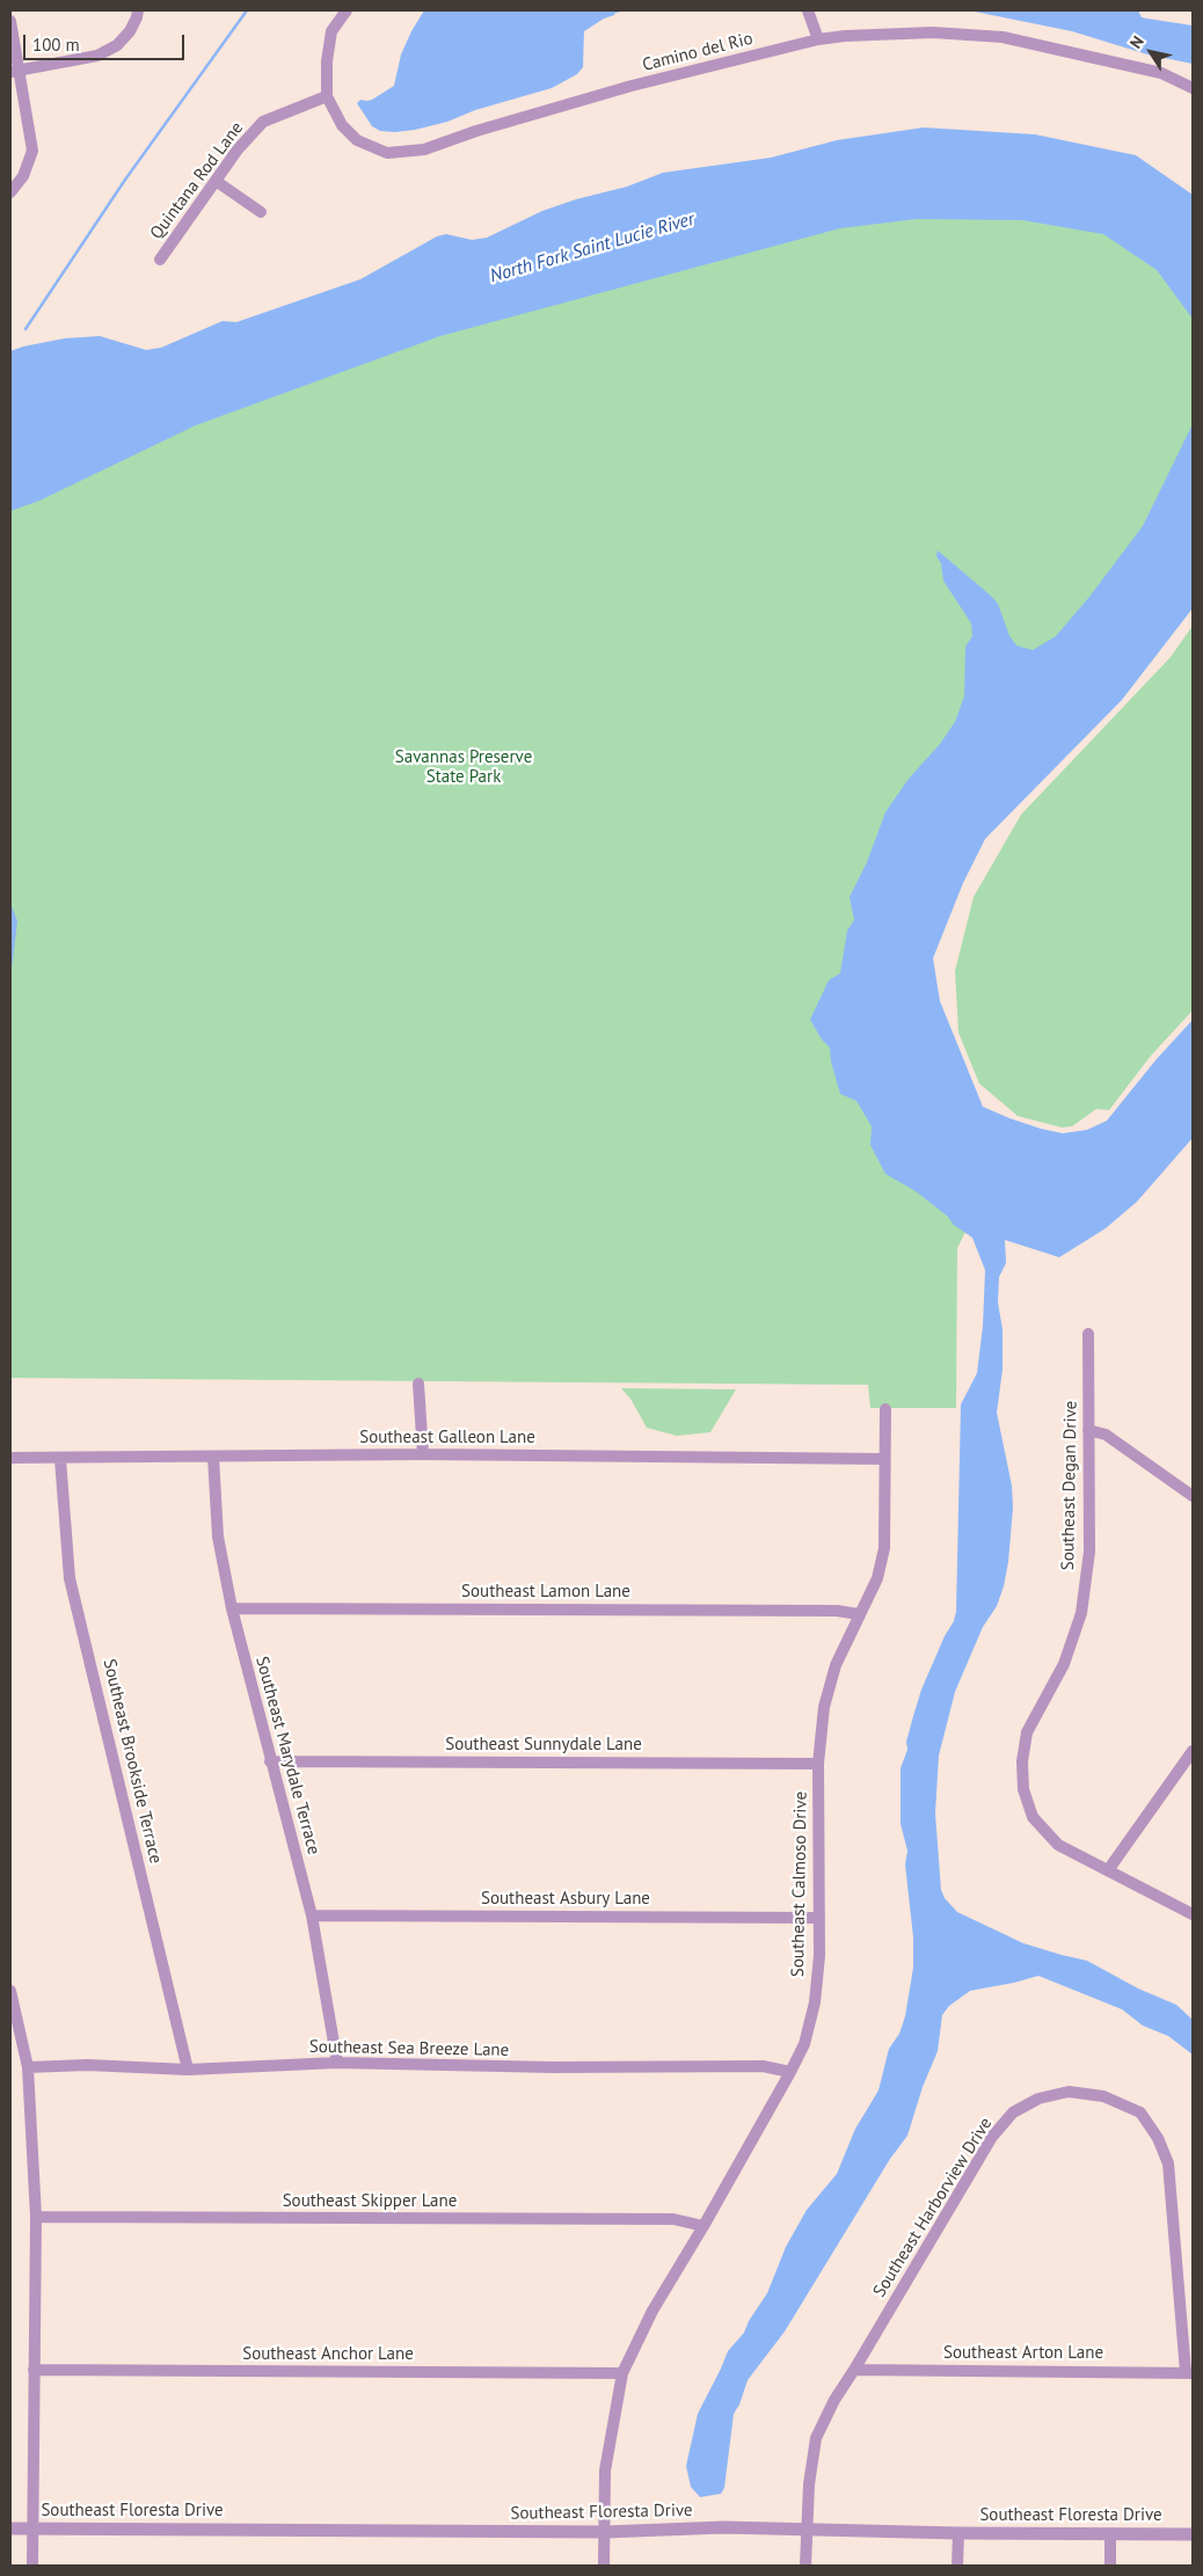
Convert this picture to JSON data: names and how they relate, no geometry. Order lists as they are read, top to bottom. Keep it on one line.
{"streets":{"street":["Camino del Rio","Quintana Rod Lane","Southeast Galleon Lane","Southeast Degan Drive","Southeast Lamon Lane","Southeast Sunnydale Lane","Southeast Marydale Terrace","Southeast Brookside Terrace","Southeast Calmoso Drive","Southeast Asbury Lane","Southeast Sea Breeze Lane","Southeast Skipper Lane","Southeast Harborview Drive","Southeast Arton Lane","Southeast Anchor Lane","Southeast Floresta Drive"]},"crossings":[["Camino del Rio","Quintana Rod Lane"],["Southeast Galleon Lane","Southeast Marydale Terrace"],["Southeast Galleon Lane","Southeast Brookside Terrace"],["Southeast Galleon Lane","Southeast Calmoso Drive"],["Southeast Lamon Lane","Southeast Marydale Terrace"],["Southeast Lamon Lane","Southeast Calmoso Drive"],["Southeast Sunnydale Lane","Southeast Marydale Terrace"],["Southeast Sunnydale Lane","Southeast Calmoso Drive"],["Southeast Marydale Terrace","Southeast Asbury Lane"],["Southeast Marydale Terrace","Southeast Sea Breeze Lane"],["Southeast Brookside Terrace","Southeast Sea Breeze Lane"],["Southeast Calmoso Drive","Southeast Asbury Lane"],["Southeast Calmoso Drive","Southeast Sea Breeze Lane"],["Southeast Calmoso Drive","Southeast Skipper Lane"],["Southeast Calmoso Drive","Southeast Anchor Lane"],["Southeast Calmoso Drive","Southeast Floresta Drive"],["Southeast Harborview Drive","Southeast Arton Lane"],["Southeast Harborview Drive","Southeast Floresta Drive"]],"water":["North Fork Saint Lucie River"],"parks":["Savannas Preserve State Park"],"scale_bar":"100 m","north":"top left"}
